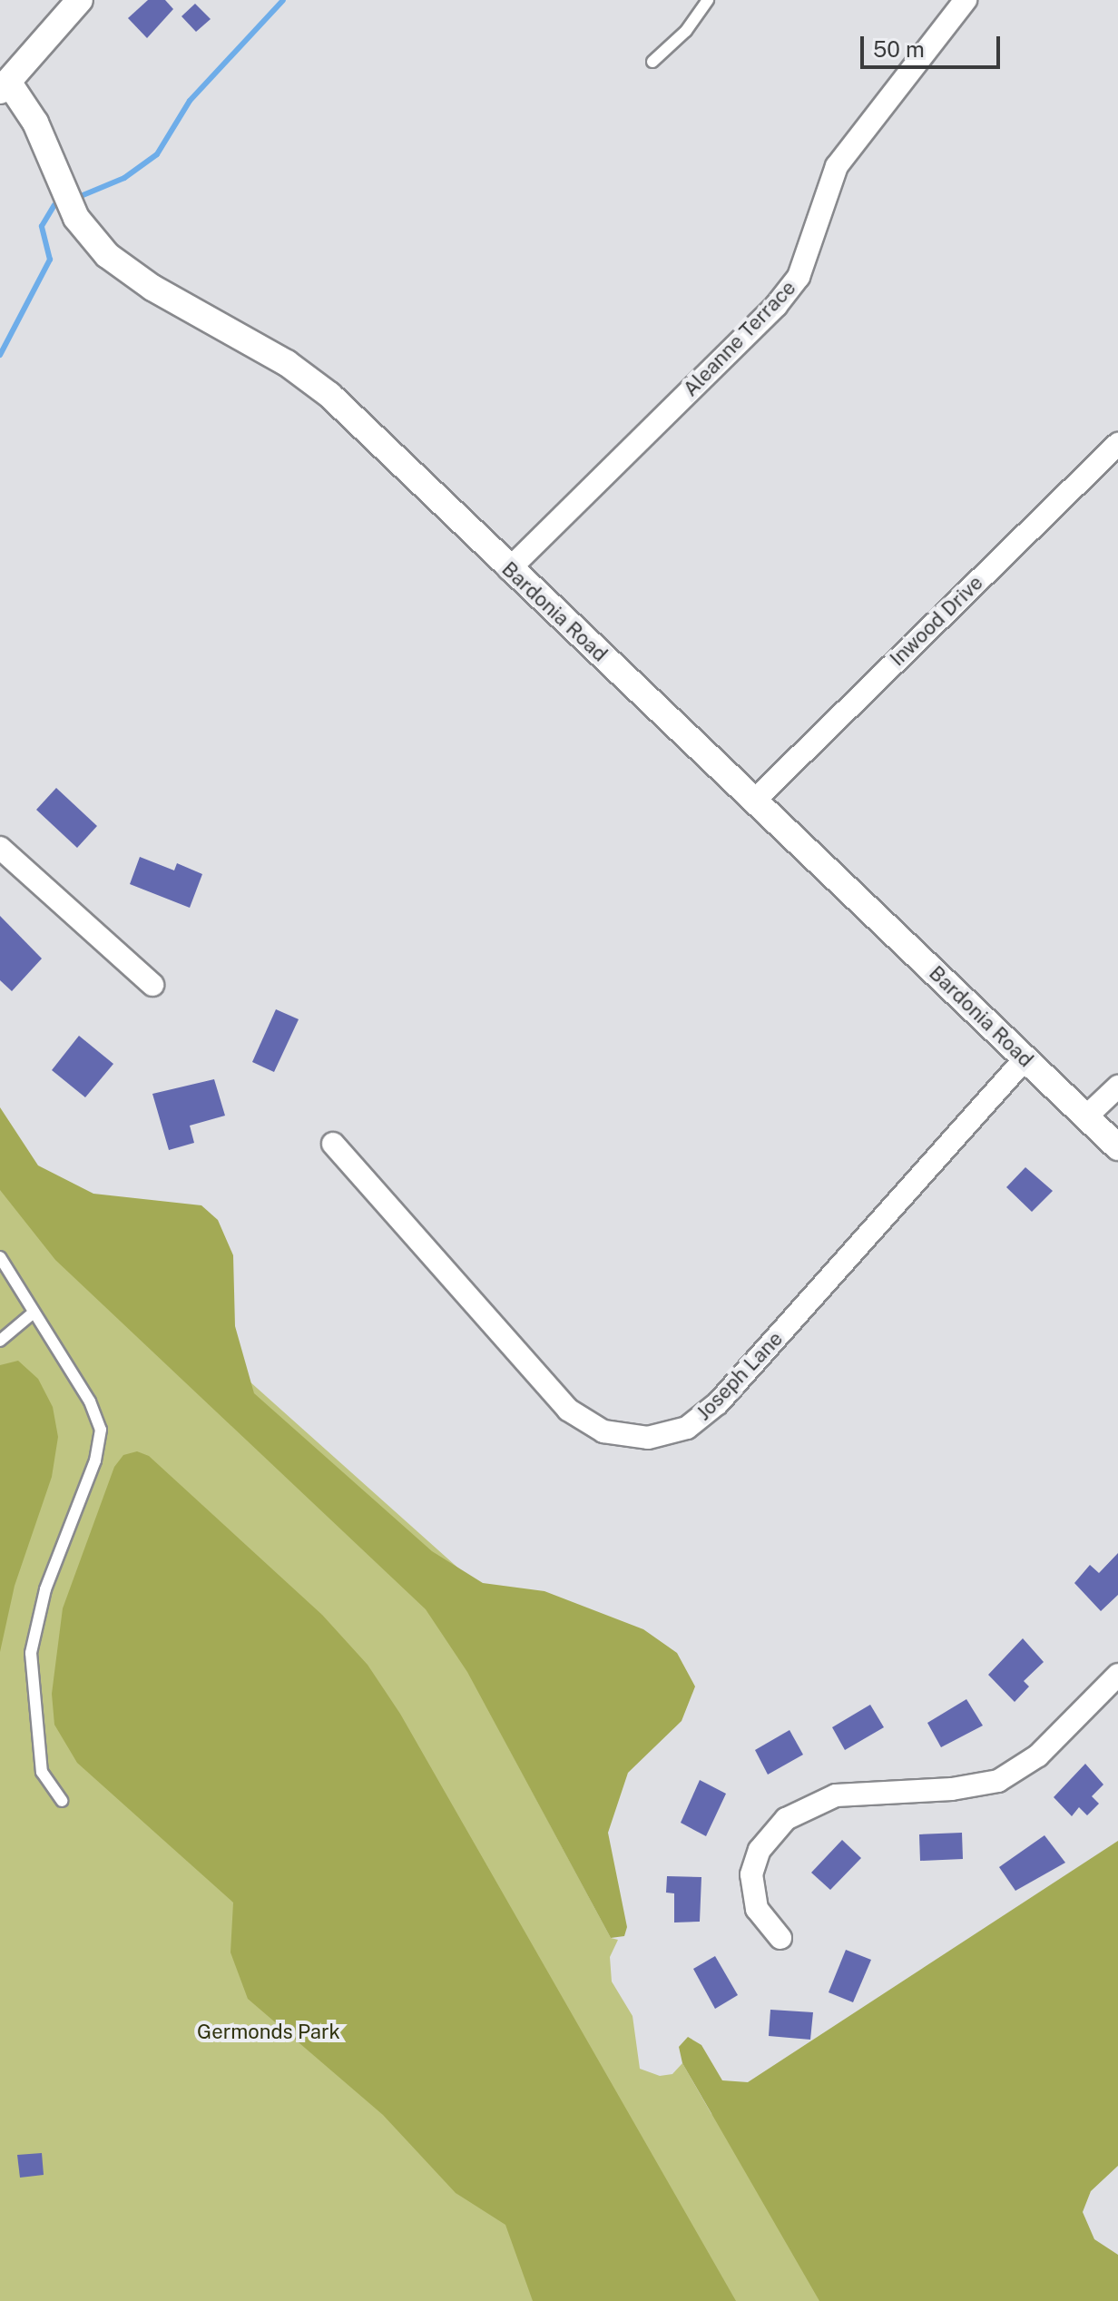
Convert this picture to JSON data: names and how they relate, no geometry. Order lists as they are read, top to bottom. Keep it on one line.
{"streets":{"street":["Aleanne Terrace","Bardonia Road","Inwood Drive","Joseph Lane"]},"crossings":[["Aleanne Terrace","Bardonia Road"],["Bardonia Road","Inwood Drive"],["Bardonia Road","Joseph Lane"]],"parks":["Germonds Park"],"scale_bar":"50 m"}
